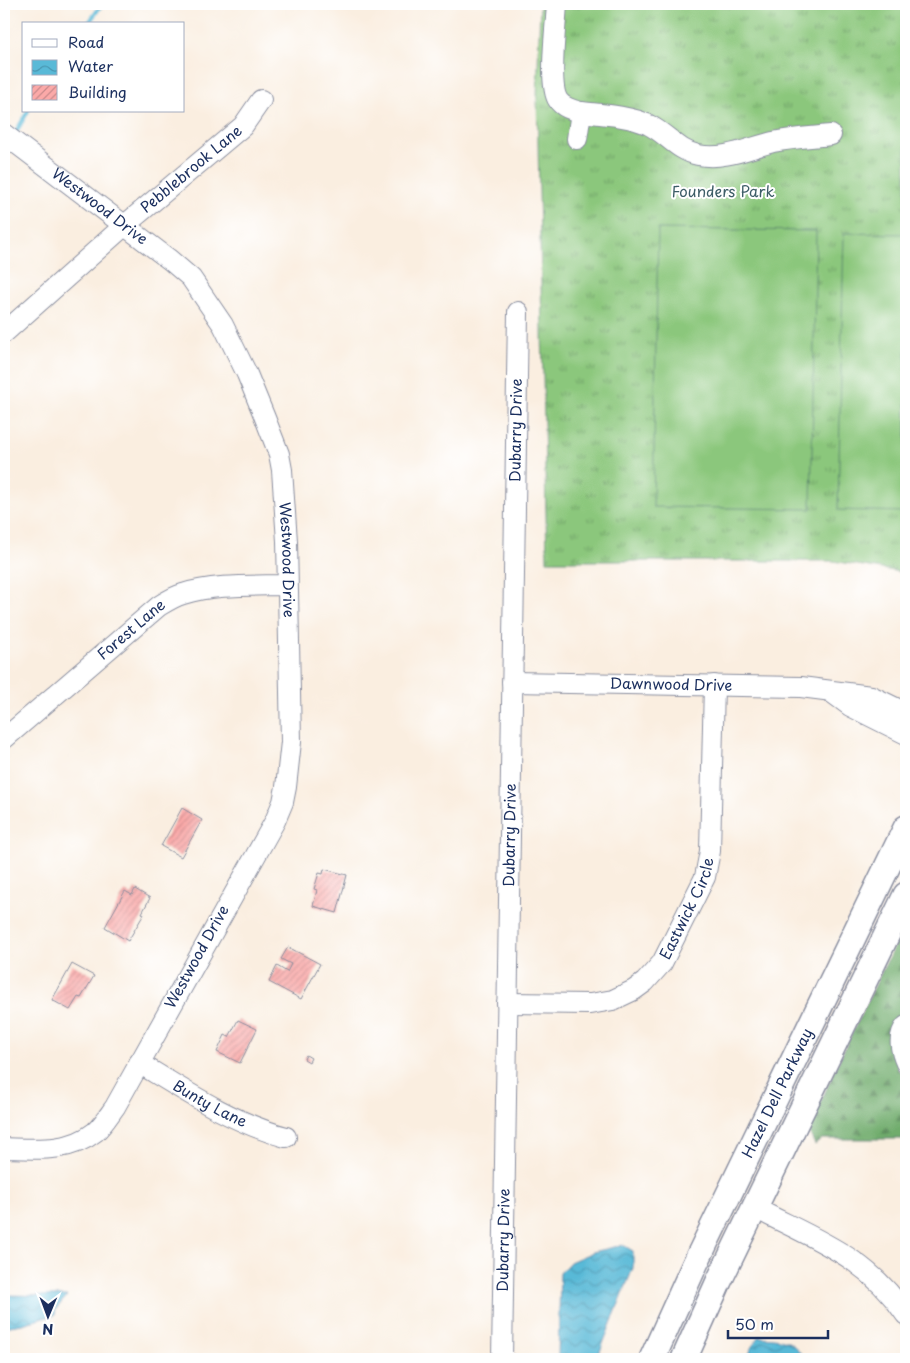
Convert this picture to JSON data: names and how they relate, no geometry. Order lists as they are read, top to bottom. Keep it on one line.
{"streets":{"main road":["Hazel Dell Parkway"],"street":["Pebblebrook Lane","Westwood Drive","Dubarry Drive","Forest Lane","Dawnwood Drive","Eastwick Circle","Bunty Lane"]},"crossings":[["Pebblebrook Lane","Westwood Drive"],["Westwood Drive","Forest Lane"],["Westwood Drive","Bunty Lane"],["Dubarry Drive","Dawnwood Drive"],["Dubarry Drive","Eastwick Circle"],["Dawnwood Drive","Eastwick Circle"]],"parks":["Founders Park"],"legend":["Road","Water","Building"],"scale_bar":"50 m","north":"bottom"}
